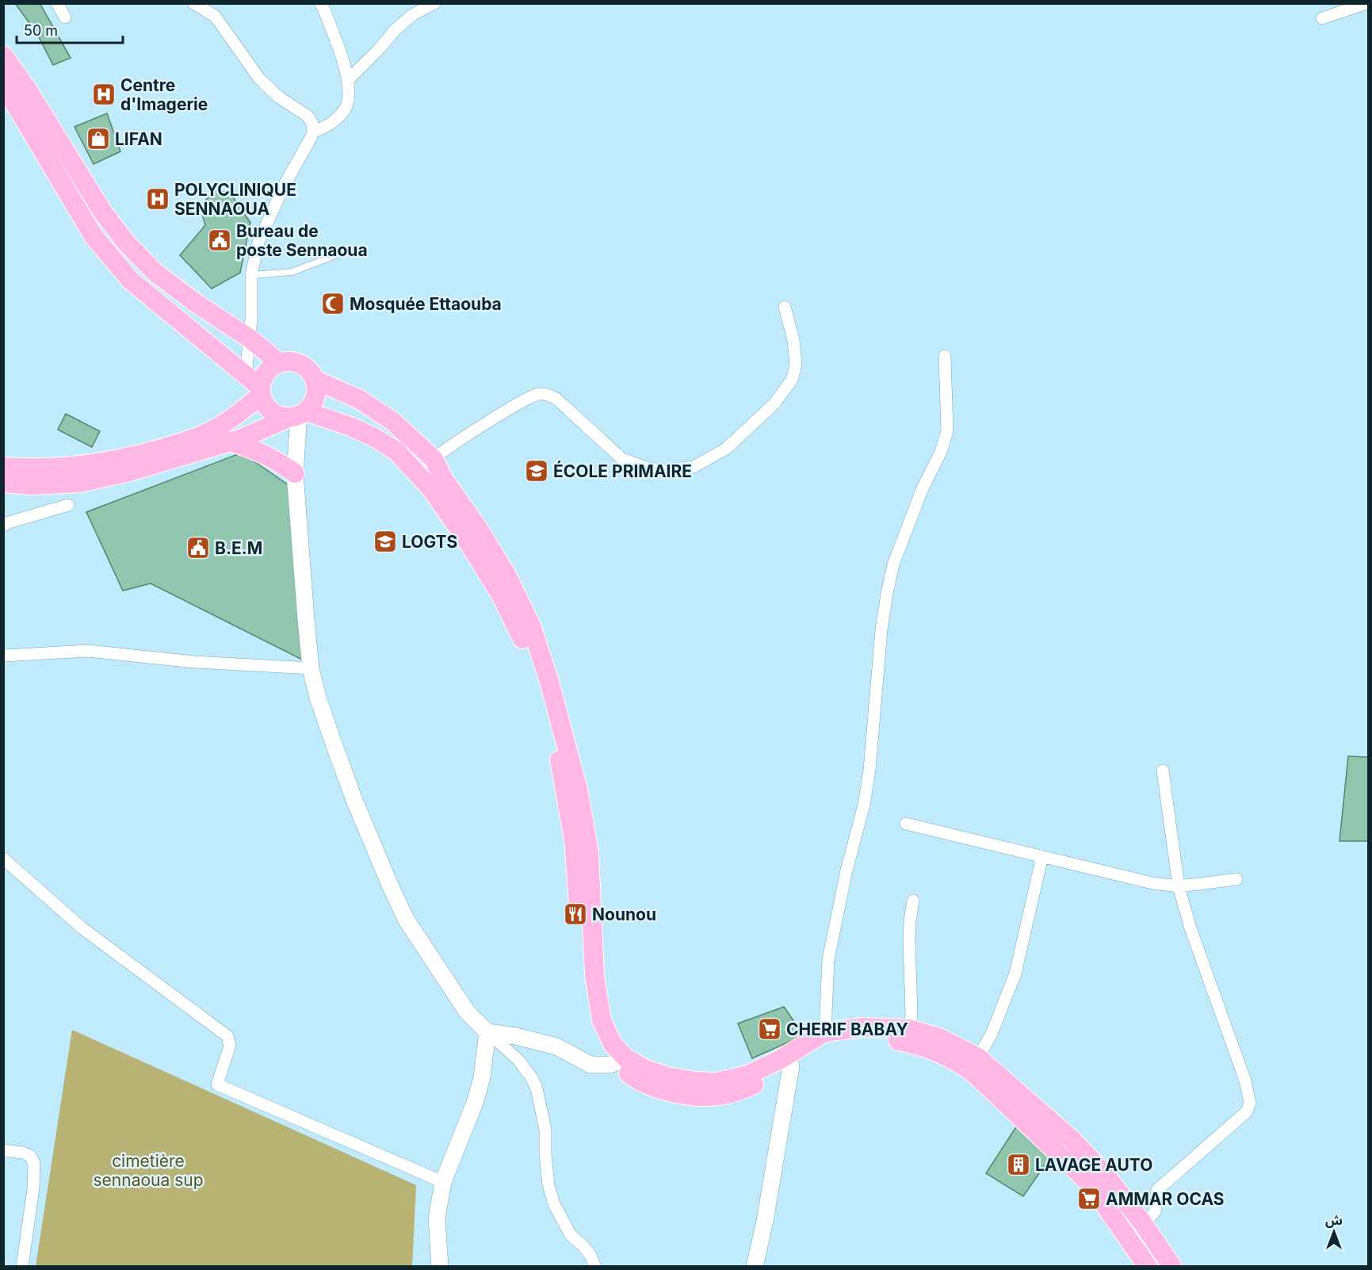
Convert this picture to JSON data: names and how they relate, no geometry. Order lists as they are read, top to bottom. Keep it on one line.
{"parks":["cimetière sennaoua sup"],"places":{"hospital":["Centre d'Imagerie","POLYCLINIQUE SENNAOUA"],"shop":["LIFAN"],"public building":["Bureau de poste Sennaoua","B.E.M"],"mosque":["Mosquée Ettaouba"],"school or university":["ÉCOLE PRIMAIRE","LOGTS"],"restaurant":["Nounou"],"supermarket":["CHERIF BABAY","AMMAR OCAS"],"building":["LAVAGE AUTO"]},"scale_bar":"50 m","north":"top"}
